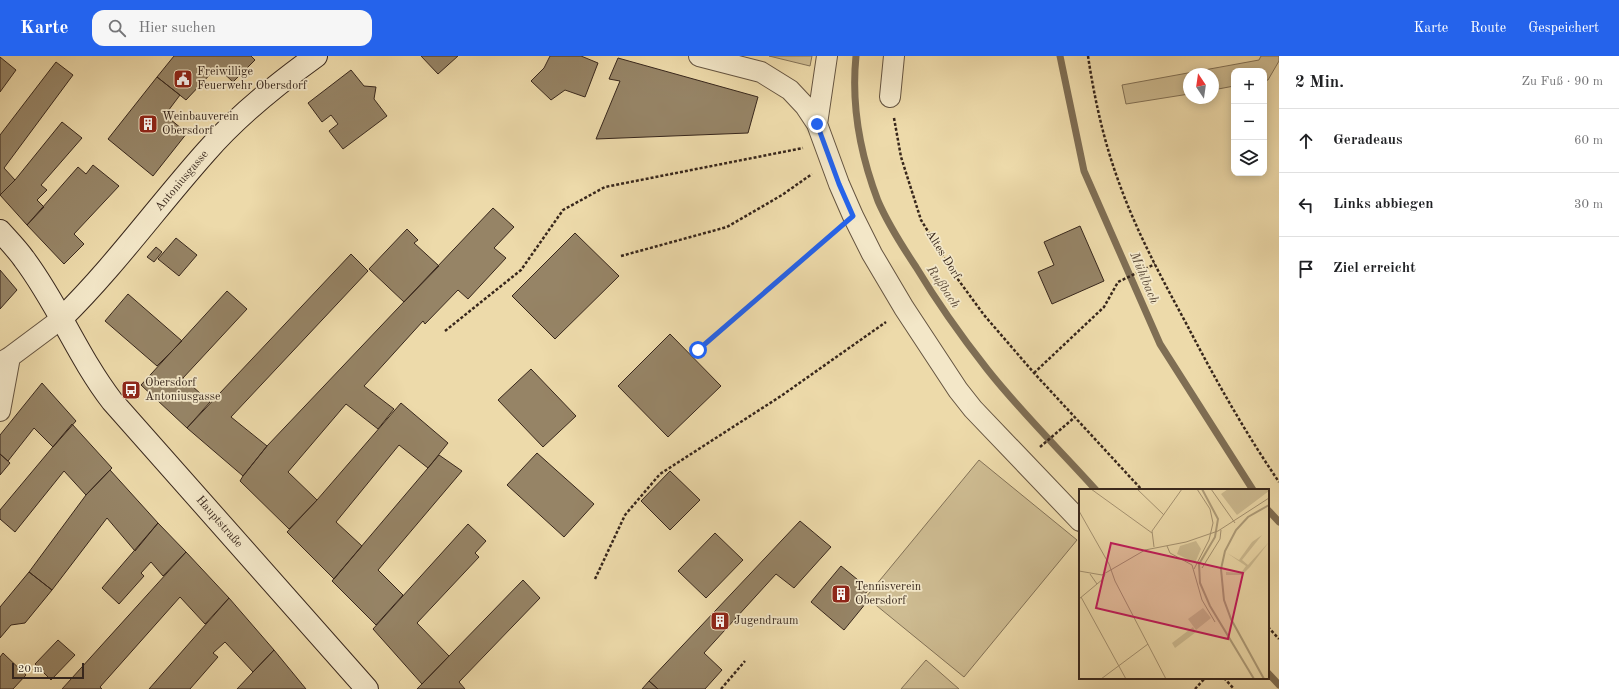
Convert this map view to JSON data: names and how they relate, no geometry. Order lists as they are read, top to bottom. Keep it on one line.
{"streets":{"main road":["Antoniusgasse","Hauptstraße"],"path":["Altes Dorf"]},"crossings":[["Antoniusgasse","Hauptstraße"]],"water":["Mühlbach","Rußbach"],"places":{"public building":["Freiwillige Feuerwehr Obersdorf"],"building":["Weinbauverein Obersdorf","Tennisverein Obersdorf","Jugendraum"],"bus stop":["Obersdorf Antoniusgasse"]},"scale_bar":"20 m","north":"top","page":{"header":"Karte","search":"Hier suchen","nav":["Karte","Route","Gespeichert"],"heading":["2 Min.","Zu Fuß · 90 m"],"map_buttons":["+","−"],"list":[["Geradeaus","60 m"],["Links abbiegen","30 m"],"Ziel erreicht"],"scale":"20 m"}}
